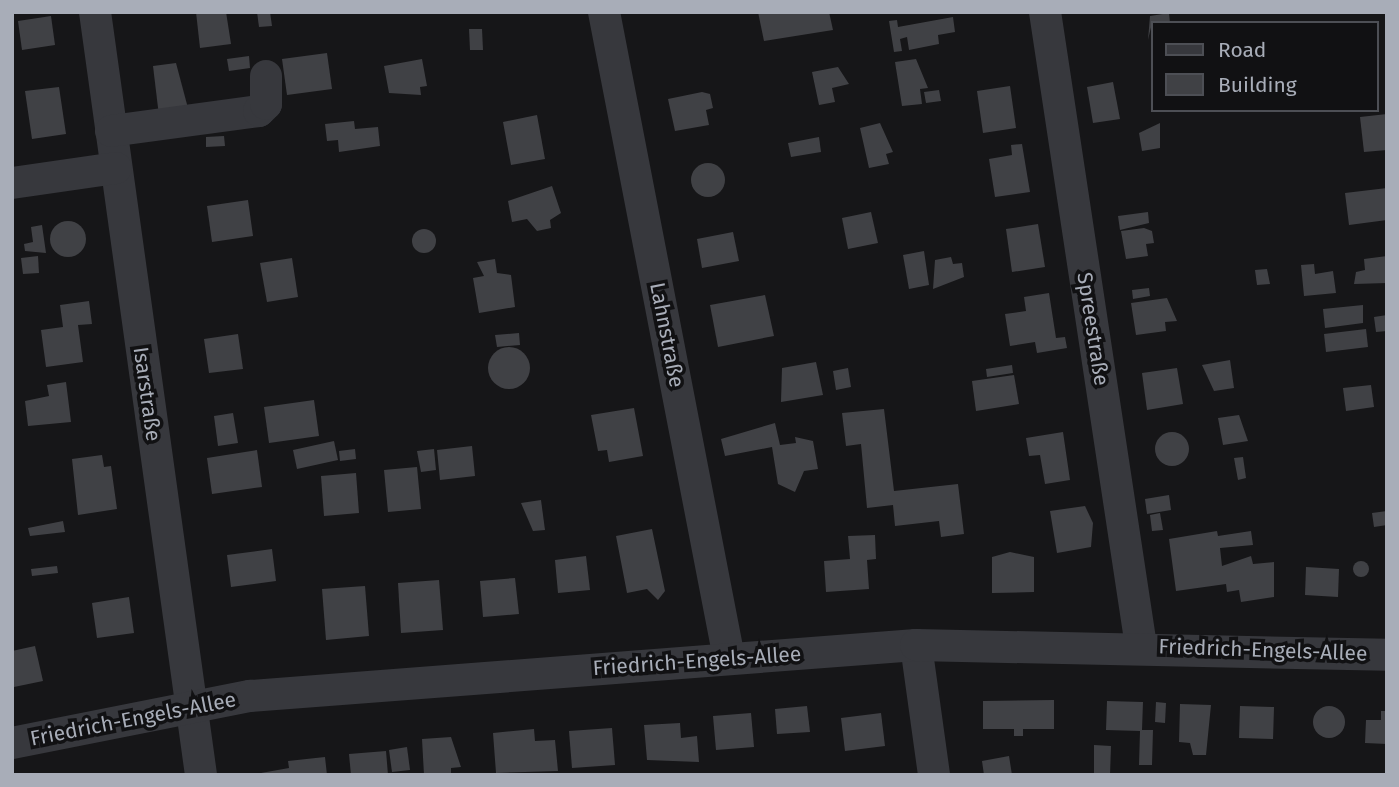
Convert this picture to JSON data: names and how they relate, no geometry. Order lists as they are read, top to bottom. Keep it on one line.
{"streets":{"street":["Spreestraße","Lahnstraße","Isarstraße","Friedrich-Engels-Allee"]},"crossings":[["Spreestraße","Friedrich-Engels-Allee"],["Lahnstraße","Friedrich-Engels-Allee"],["Isarstraße","Friedrich-Engels-Allee"]],"legend":["Road","Building"]}
